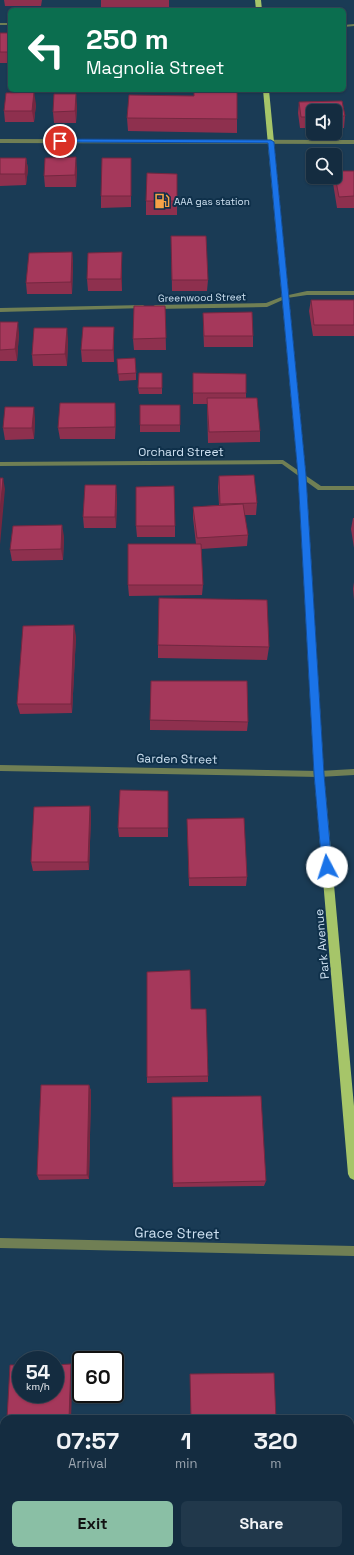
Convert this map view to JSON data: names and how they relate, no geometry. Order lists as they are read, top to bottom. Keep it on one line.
{"streets":{"main road":["Park Avenue"],"street":["Greenwood Street","Orchard Street","Garden Street","Grace Street"]},"crossings":[["Greenwood Street","Park Avenue"],["Orchard Street","Park Avenue"],["Garden Street","Park Avenue"]],"places":{"fuel station":["AAA gas station"]},"page":{"turn":["250 m","Magnolia Street"],"speed":"54 km/h","limit":"60","eta":["07:57","Arrival","1","min","320","m"],"buttons":["Exit","Share"]}}
